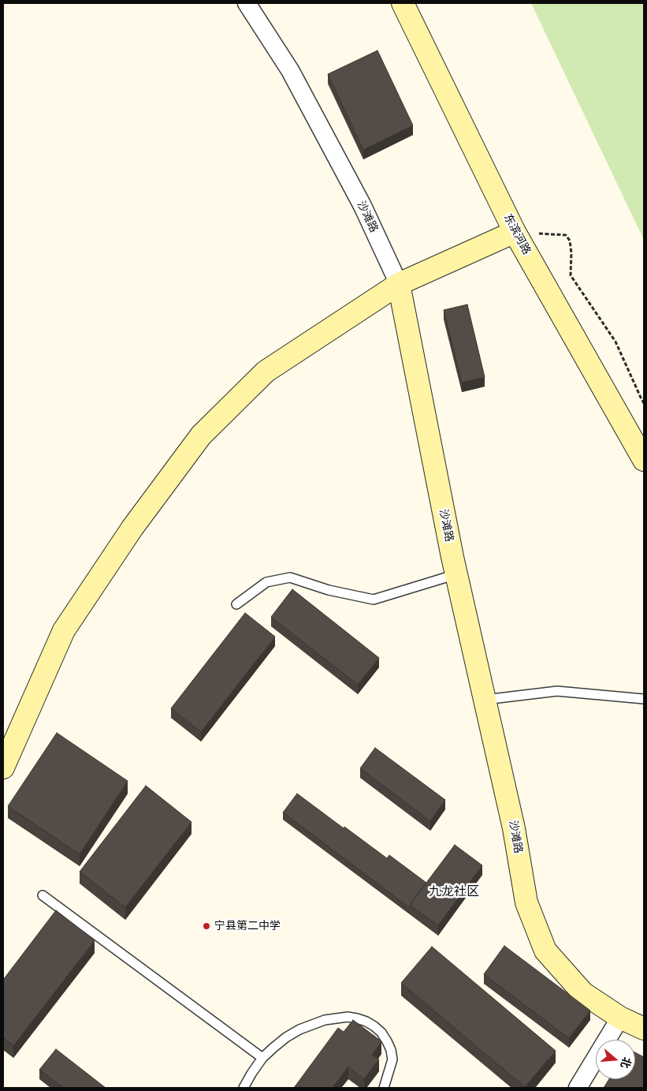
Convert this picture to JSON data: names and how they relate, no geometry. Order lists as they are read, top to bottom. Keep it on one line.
{"streets":{"main road":["沙滩路","东滨河路"]},"districts":["九龙社区"],"places":["宁县第二中学"],"north":"right"}
